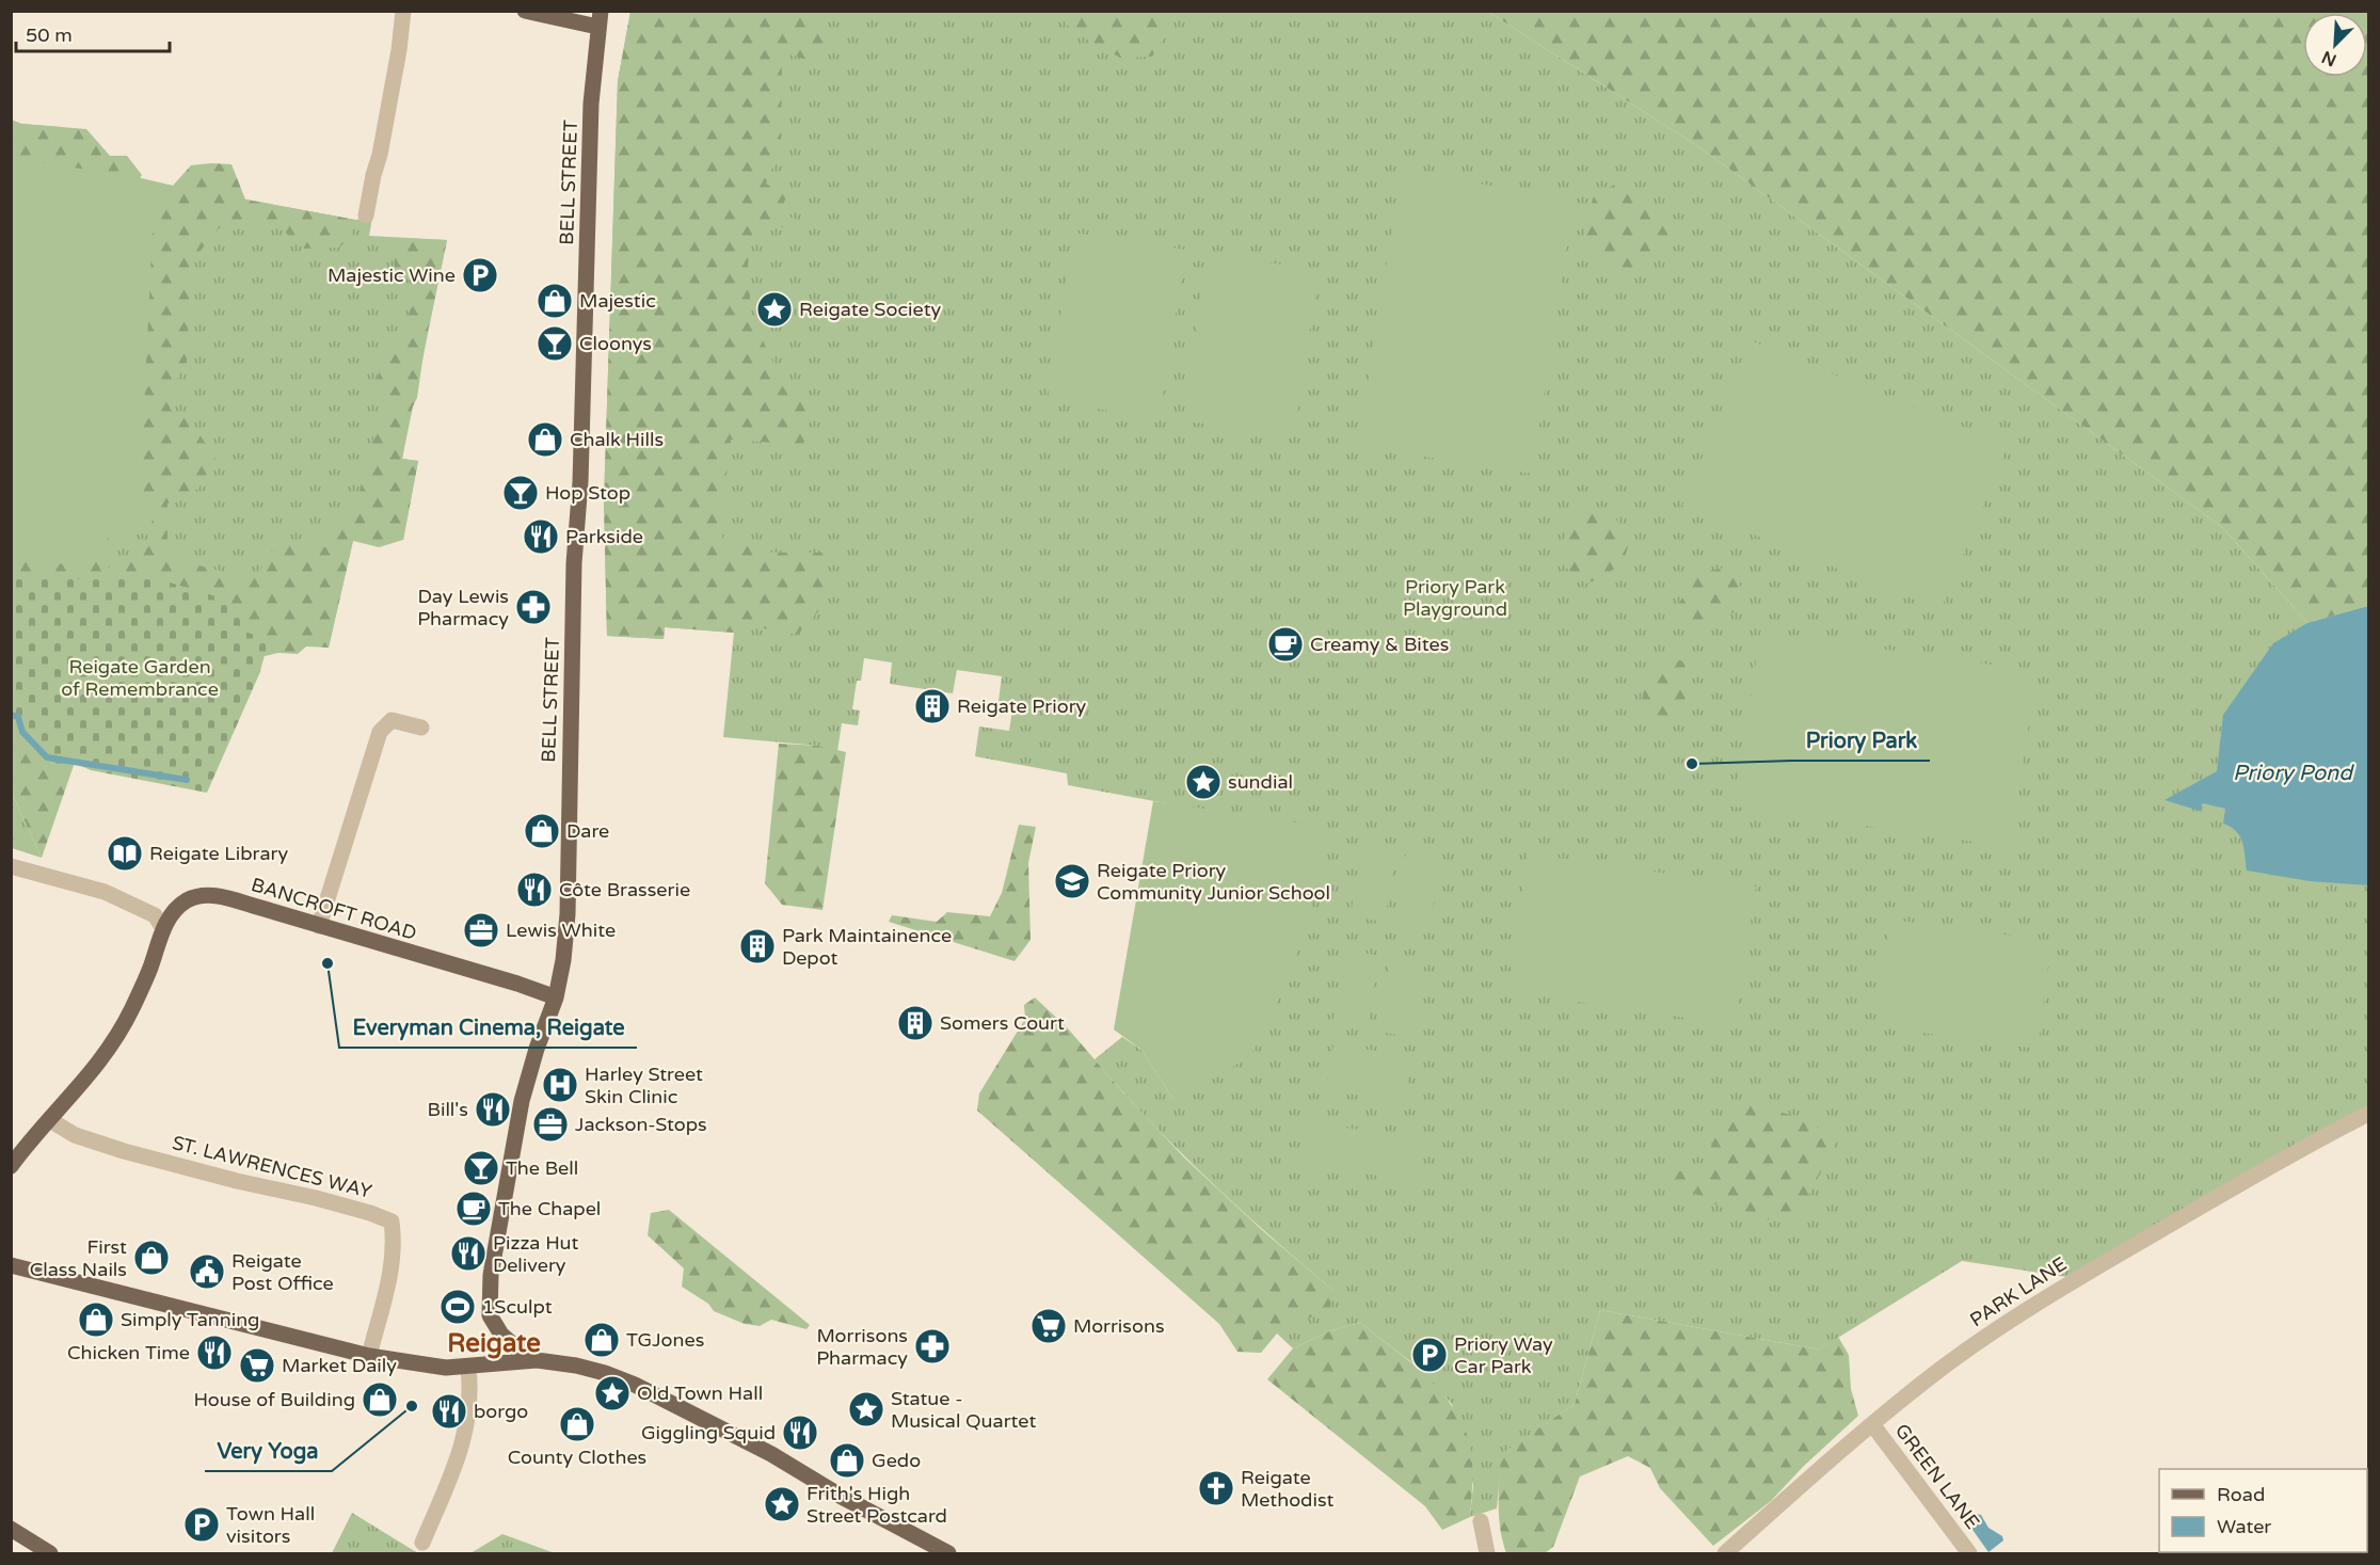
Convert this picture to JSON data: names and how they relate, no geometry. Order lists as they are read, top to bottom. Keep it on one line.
{"streets":{"main road":["BELL STREET","BANCROFT ROAD"],"street":["ST. LAWRENCES WAY","PARK LANE","GREEN LANE"]},"crossings":[["BELL STREET","BANCROFT ROAD"],["BANCROFT ROAD","ST. LAWRENCES WAY"],["PARK LANE","GREEN LANE"]],"districts":["Reigate"],"water":["Priory Pond"],"parks":["Priory Park Playground","Reigate Garden of Remembrance"],"places":{"parking":["Majestic Wine","Priory Way Car Park","Town Hall visitors"],"shop":["Majestic","Chalk Hills","Dare","First Class Nails","Simply Tanning","TGJones","House of Building","County Clothes","Gedo"],"place":["Reigate Society","sundial","Old Town Hall","Statue - Musical Quartet","Frith's High Street Postcard"],"bar":["Cloonys","Hop Stop","The Bell"],"restaurant":["Parkside","Côte Brasserie","Bill's","Pizza Hut Delivery","Chicken Time","borgo","Giggling Squid"],"pharmacy":["Day Lewis Pharmacy","Morrisons Pharmacy"],"cafe":["Creamy & Bites","The Chapel"],"building":["Reigate Priory","Park Maintainence Depot","Somers Court"],"other":["Priory Park","Everyman Cinema, Reigate","Very Yoga"],"library":["Reigate Library"],"school or university":["Reigate Priory Community Junior School"],"office":["Lewis White","Jackson-Stops"],"hospital":["Harley Street Skin Clinic"],"public building":["Reigate Post Office"],"sports":["1Sculpt"],"supermarket":["Morrisons","Market Daily"],"church":["Reigate Methodist"]},"legend":["Road","Water"],"scale_bar":"50 m","north":"bottom left"}
